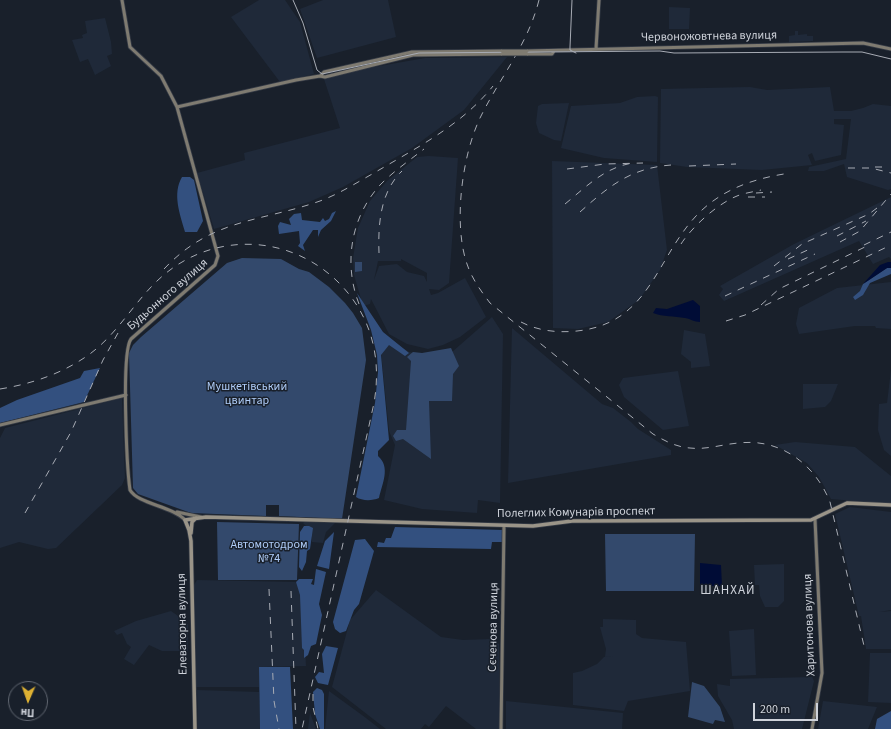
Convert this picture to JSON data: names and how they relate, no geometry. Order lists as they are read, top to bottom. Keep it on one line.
{"streets":{"main road":["Червоножовтнева вулиця","Будьонного вулиця","Полеглих Комунарів проспект","Елеваторна вулиця","Харитонова вулиця","Сєченова вулиця"]},"crossings":[["Червоножовтнева вулиця","Будьонного вулиця"],["Будьонного вулиця","Полеглих Комунарів проспект"],["Будьонного вулиця","Елеваторна вулиця"],["Полеглих Комунарів проспект","Елеваторна вулиця"],["Полеглих Комунарів проспект","Харитонова вулиця"],["Полеглих Комунарів проспект","Сєченова вулиця"]],"districts":["ШАНХАЙ"],"parks":["Мушкетівський цвинтар","Автомотодром №74"],"scale_bar":"200 m","north":"bottom"}
